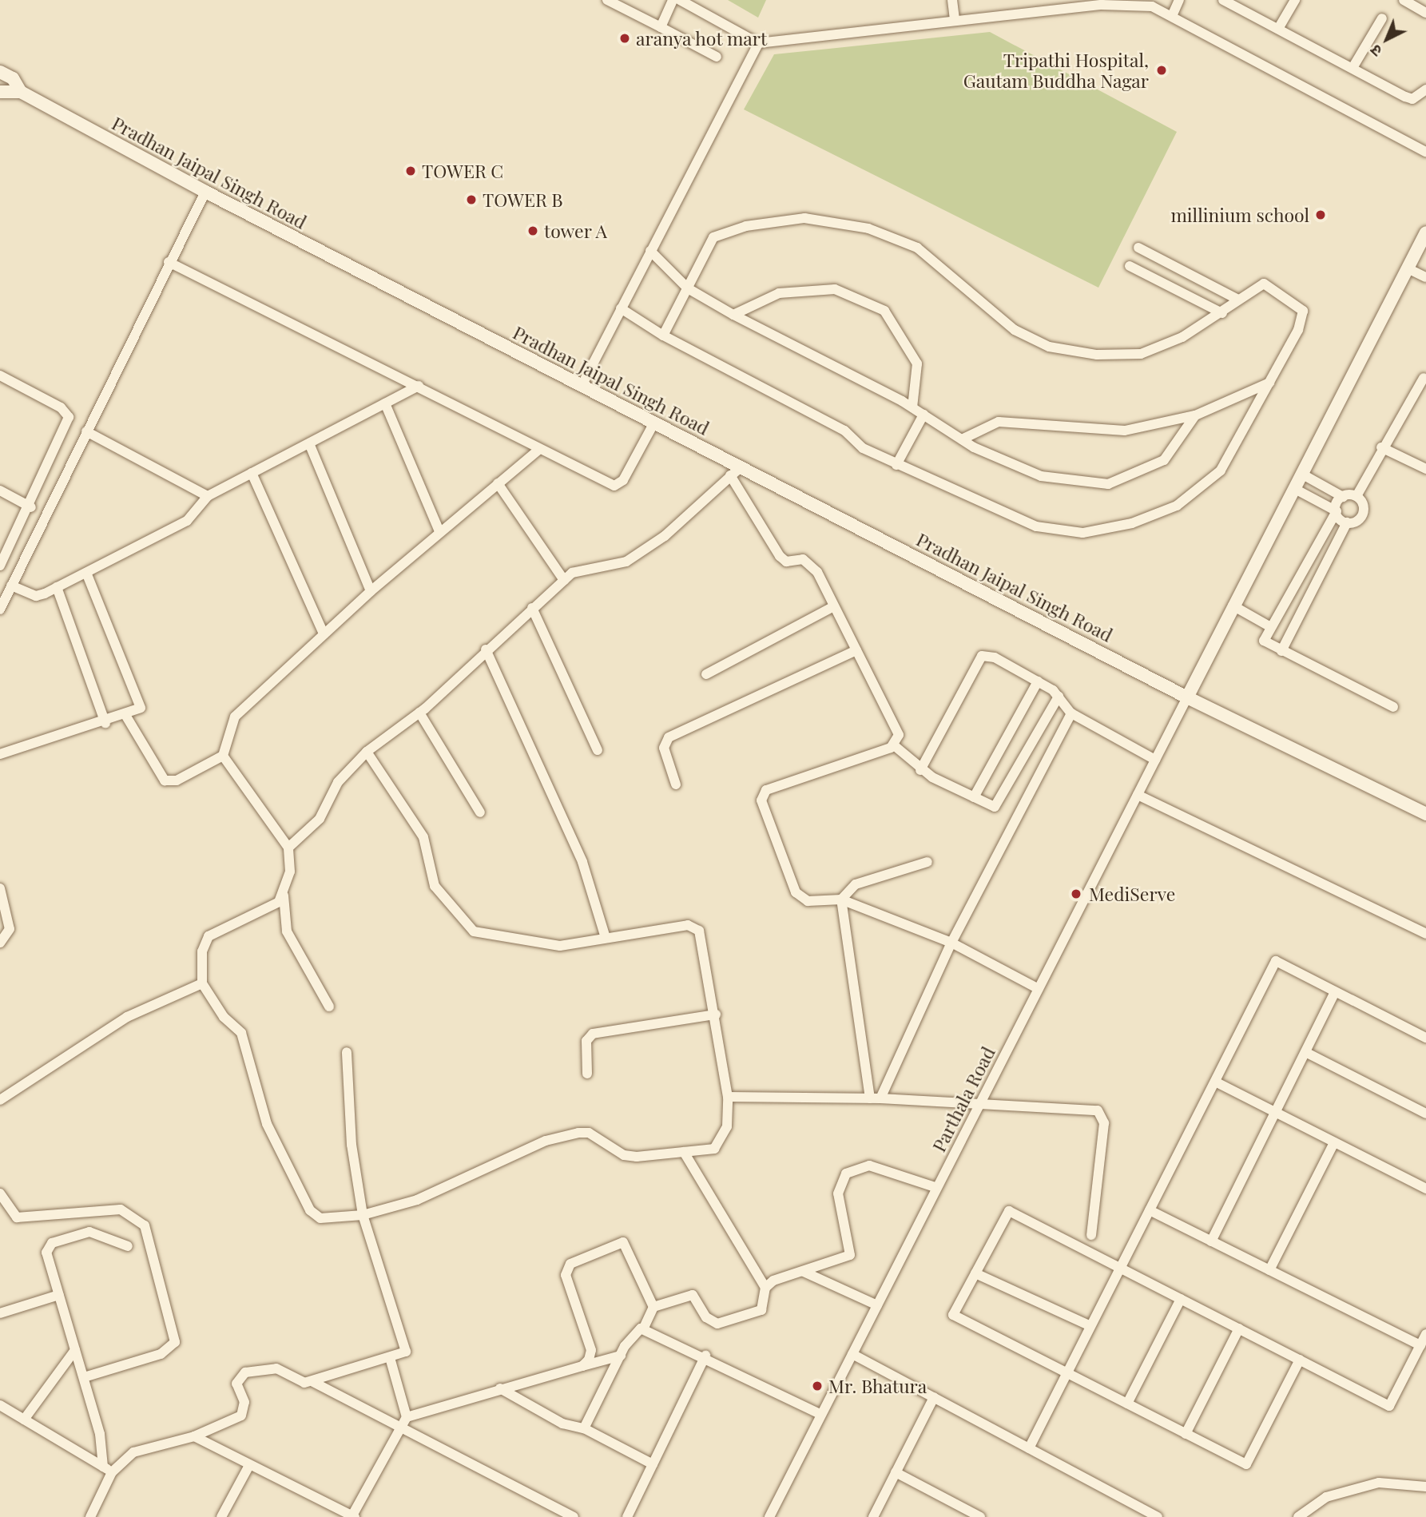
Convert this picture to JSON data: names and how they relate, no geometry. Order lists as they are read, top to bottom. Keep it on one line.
{"streets":{"street":["Pradhan Jaipal Singh Road","Parthala Road"]},"crossings":[["Pradhan Jaipal Singh Road","Parthala Road"]],"places":["aranya hot mart","Tripathi Hospital, Gautam Buddha Nagar","TOWER C","TOWER B","millinium school","tower A","MediServe","Mr. Bhatura"],"north":"bottom left"}
